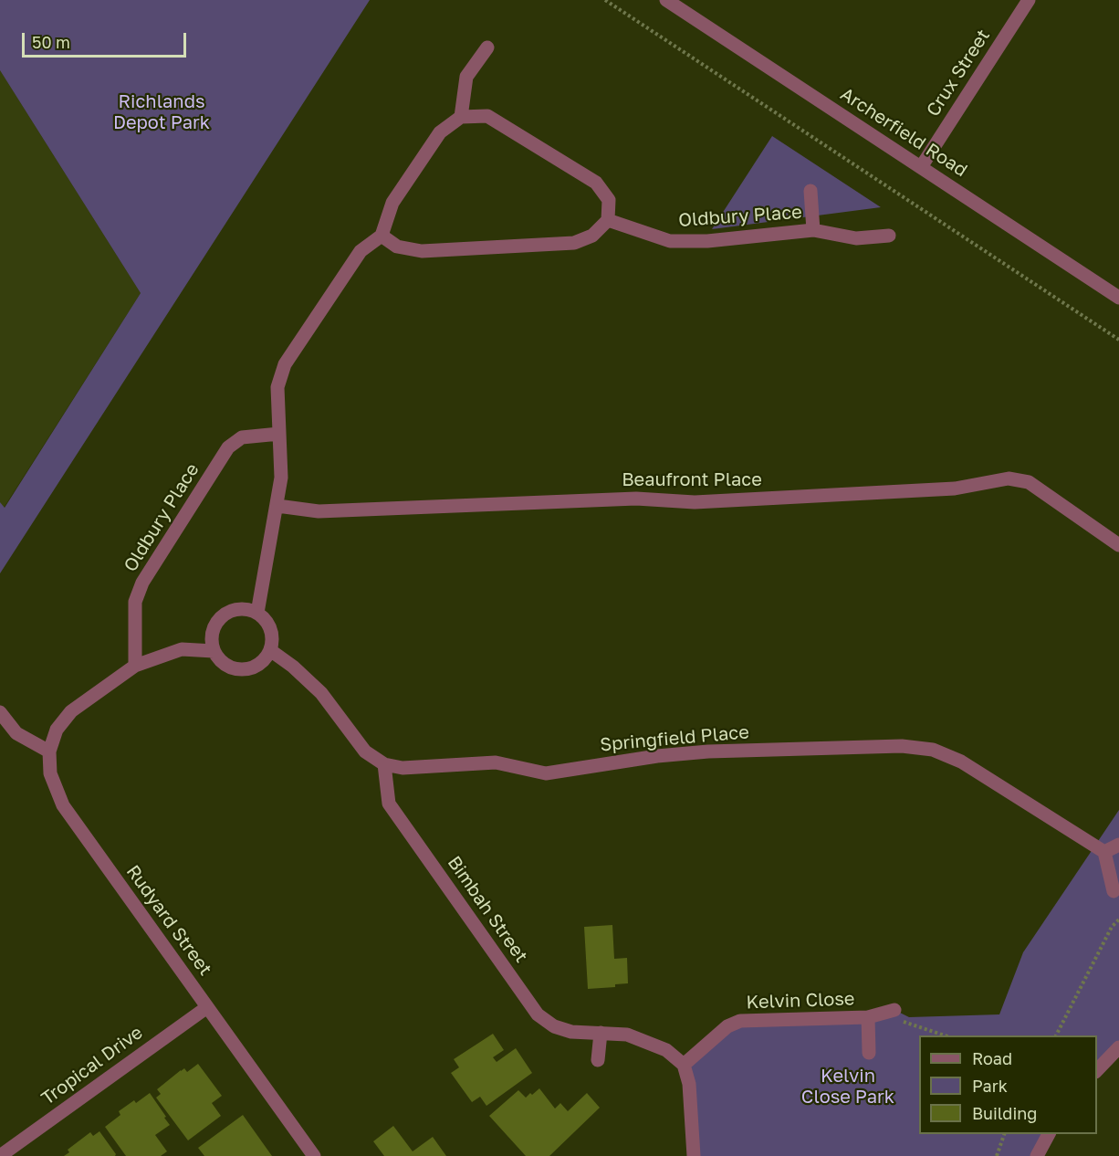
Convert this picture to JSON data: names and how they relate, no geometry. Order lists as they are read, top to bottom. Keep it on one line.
{"streets":{"street":["Crux Street","Archerfield Road","Oldbury Place","Beaufront Place","Springfield Place","Bimbah Street","Rudyard Street","Kelvin Close","Tropical Drive"]},"crossings":[["Crux Street","Archerfield Road"],["Springfield Place","Bimbah Street"],["Bimbah Street","Kelvin Close"],["Rudyard Street","Tropical Drive"]],"parks":["Richlands Depot Park","Kelvin Close Park"],"legend":["Road","Park","Building"],"scale_bar":"50 m"}
